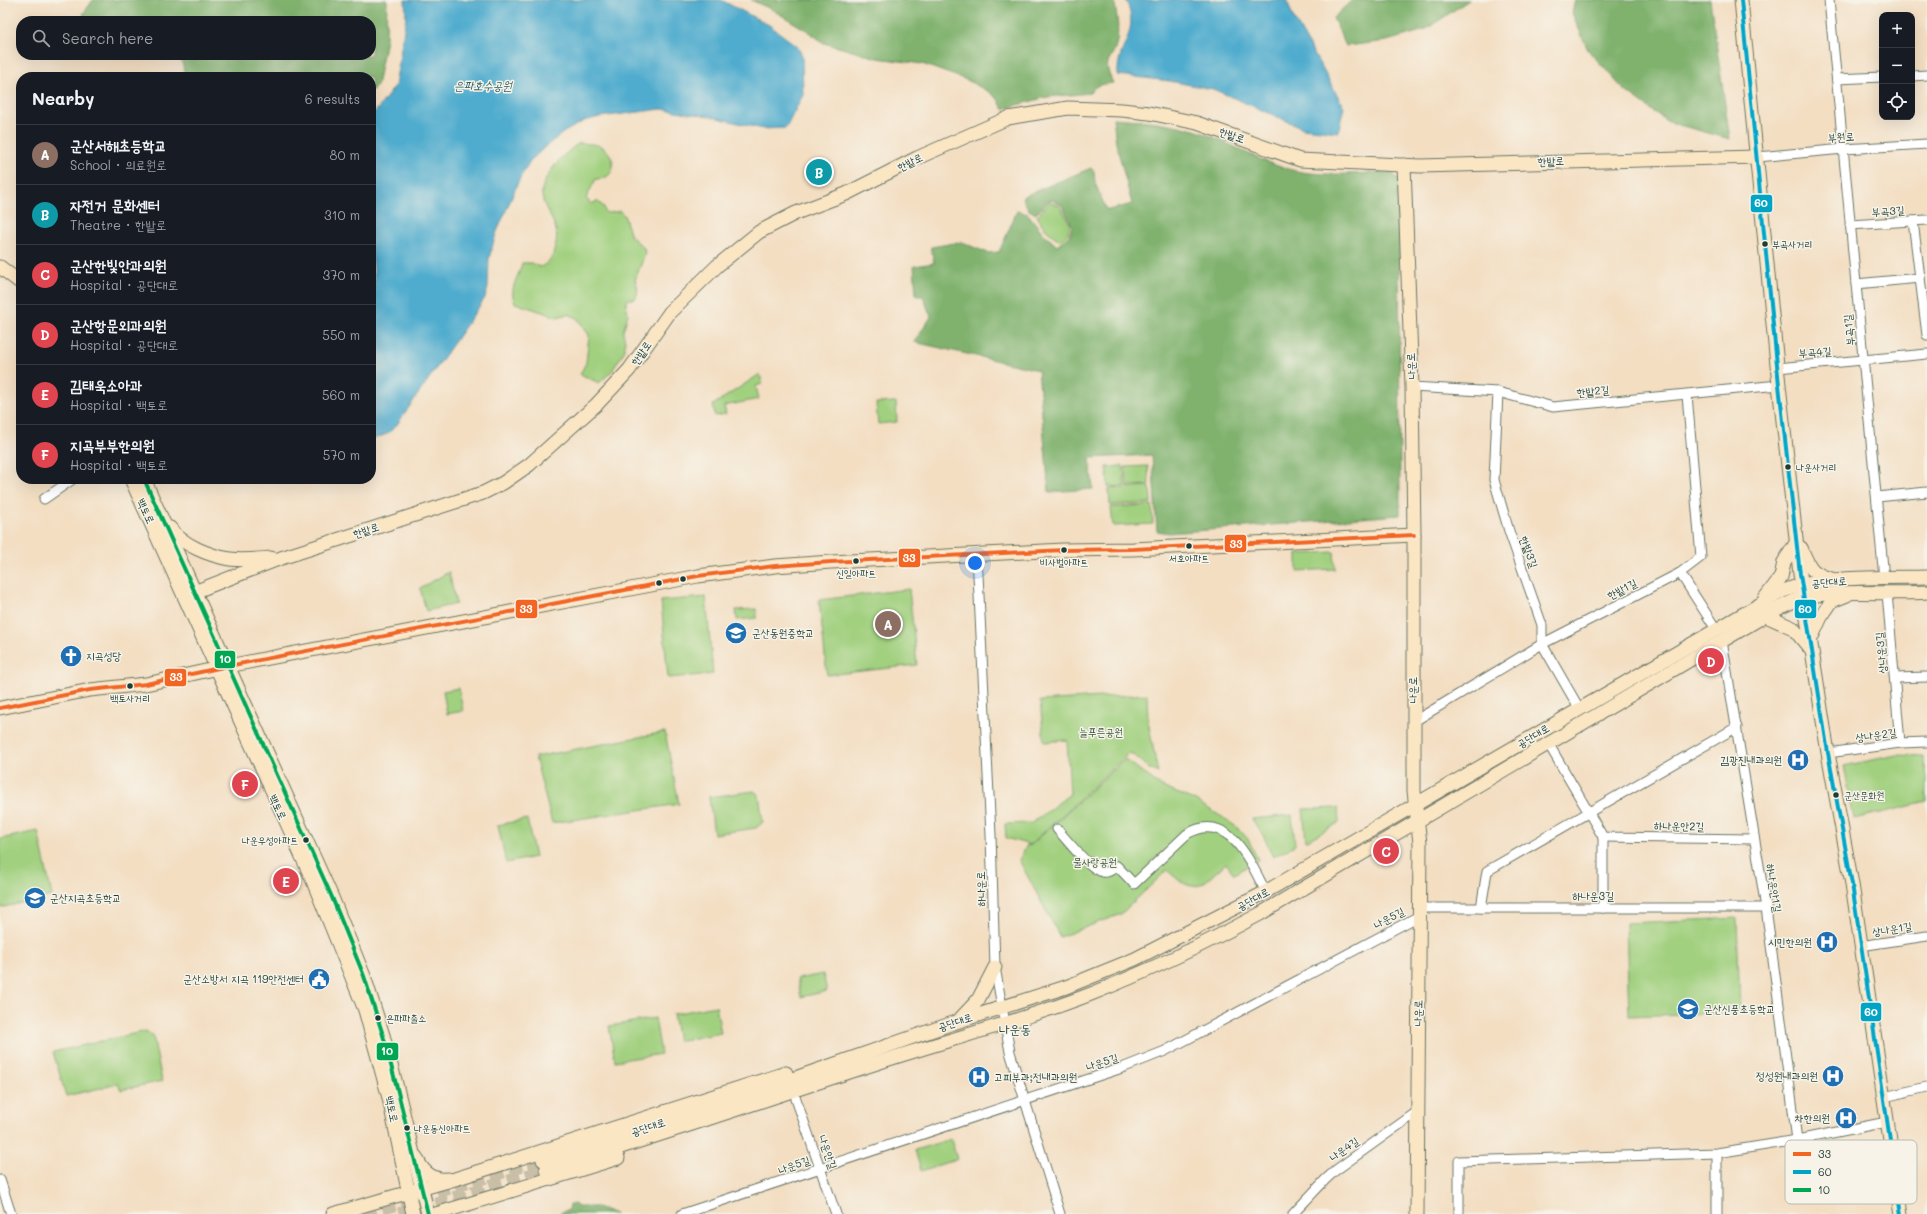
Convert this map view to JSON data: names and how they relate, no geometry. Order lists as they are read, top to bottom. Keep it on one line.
{"streets":{"street":["한밭로","부원로","부곡3길","부곡1길","부곡4길","나운로","한밭2길","백토로","한밭3길","공단대로","한밭1길","상나운3길","상나운2길","하나운안2길","하나운안1길","하나운로","하나운3길","나운5길","상나운1길","나운4길","나운안길"]},"crossings":[["한밭로","부원로"],["한밭로","나운로"],["한밭로","백토로"],["부원로","부곡1길"],["부곡3길","부곡1길"],["부곡1길","부곡4길"],["부곡1길","공단대로"],["나운로","한밭2길"],["나운로","공단대로"],["나운로","한밭1길"],["나운로","하나운3길"],["나운로","나운5길"],["나운로","나운4길"],["한밭2길","한밭3길"],["한밭2길","한밭1길"],["한밭3길","공단대로"],["한밭3길","한밭1길"],["공단대로","상나운3길"],["공단대로","하나운안1길"],["공단대로","하나운로"],["하나운안2길","하나운안1길"],["하나운안1길","하나운3길"],["하나운로","나운5길"],["하나운3길","나운5길"],["나운5길","나운안길"]],"districts":["나운동"],"water":["은파호수공원"],"parks":["늘푸른공원","물사랑공원"],"places":{"other":["부곡사거리","나운사거리","서호아파트","비사벌아파트","신일아파트","백토사거리","군산문화원","나운우성아파트","은파파출소","나운동신아파트"],"school or university":["군산동원중학교","군산지곡초등학교","군산신풍초등학교"],"church":["지곡성당"],"hospital":["김광진내과의원","시민한의원","정성원내과의원","고피부과;전내과의원","차한의원"],"public building":["군산소방서 지곡 119안전센터"]},"lines":["transit line 60","transit line 10","transit line 33"],"legend":["33","60","10"],"page":{"map_buttons":["+","−"],"search":"Search here","heading":["Nearby","6 results"],"list":[{"mark":"A","name":"군산서해초등학교","note":"School · 의료원로","value":"80 m"},{"mark":"B","name":"자전거 문화센터","note":"Theatre · 한밭로","value":"310 m"},{"mark":"C","name":"군산한빛안과의원","note":"Hospital · 공단대로","value":"370 m"},{"mark":"D","name":"군산항문외과의원","note":"Hospital · 공단대로","value":"550 m"},{"mark":"E","name":"김태욱소아과","note":"Hospital · 백토로","value":"560 m"},{"mark":"F","name":"지곡부부한의원","note":"Hospital · 백토로","value":"570 m"}],"pins":["B","A","D","F","C","E"]}}
